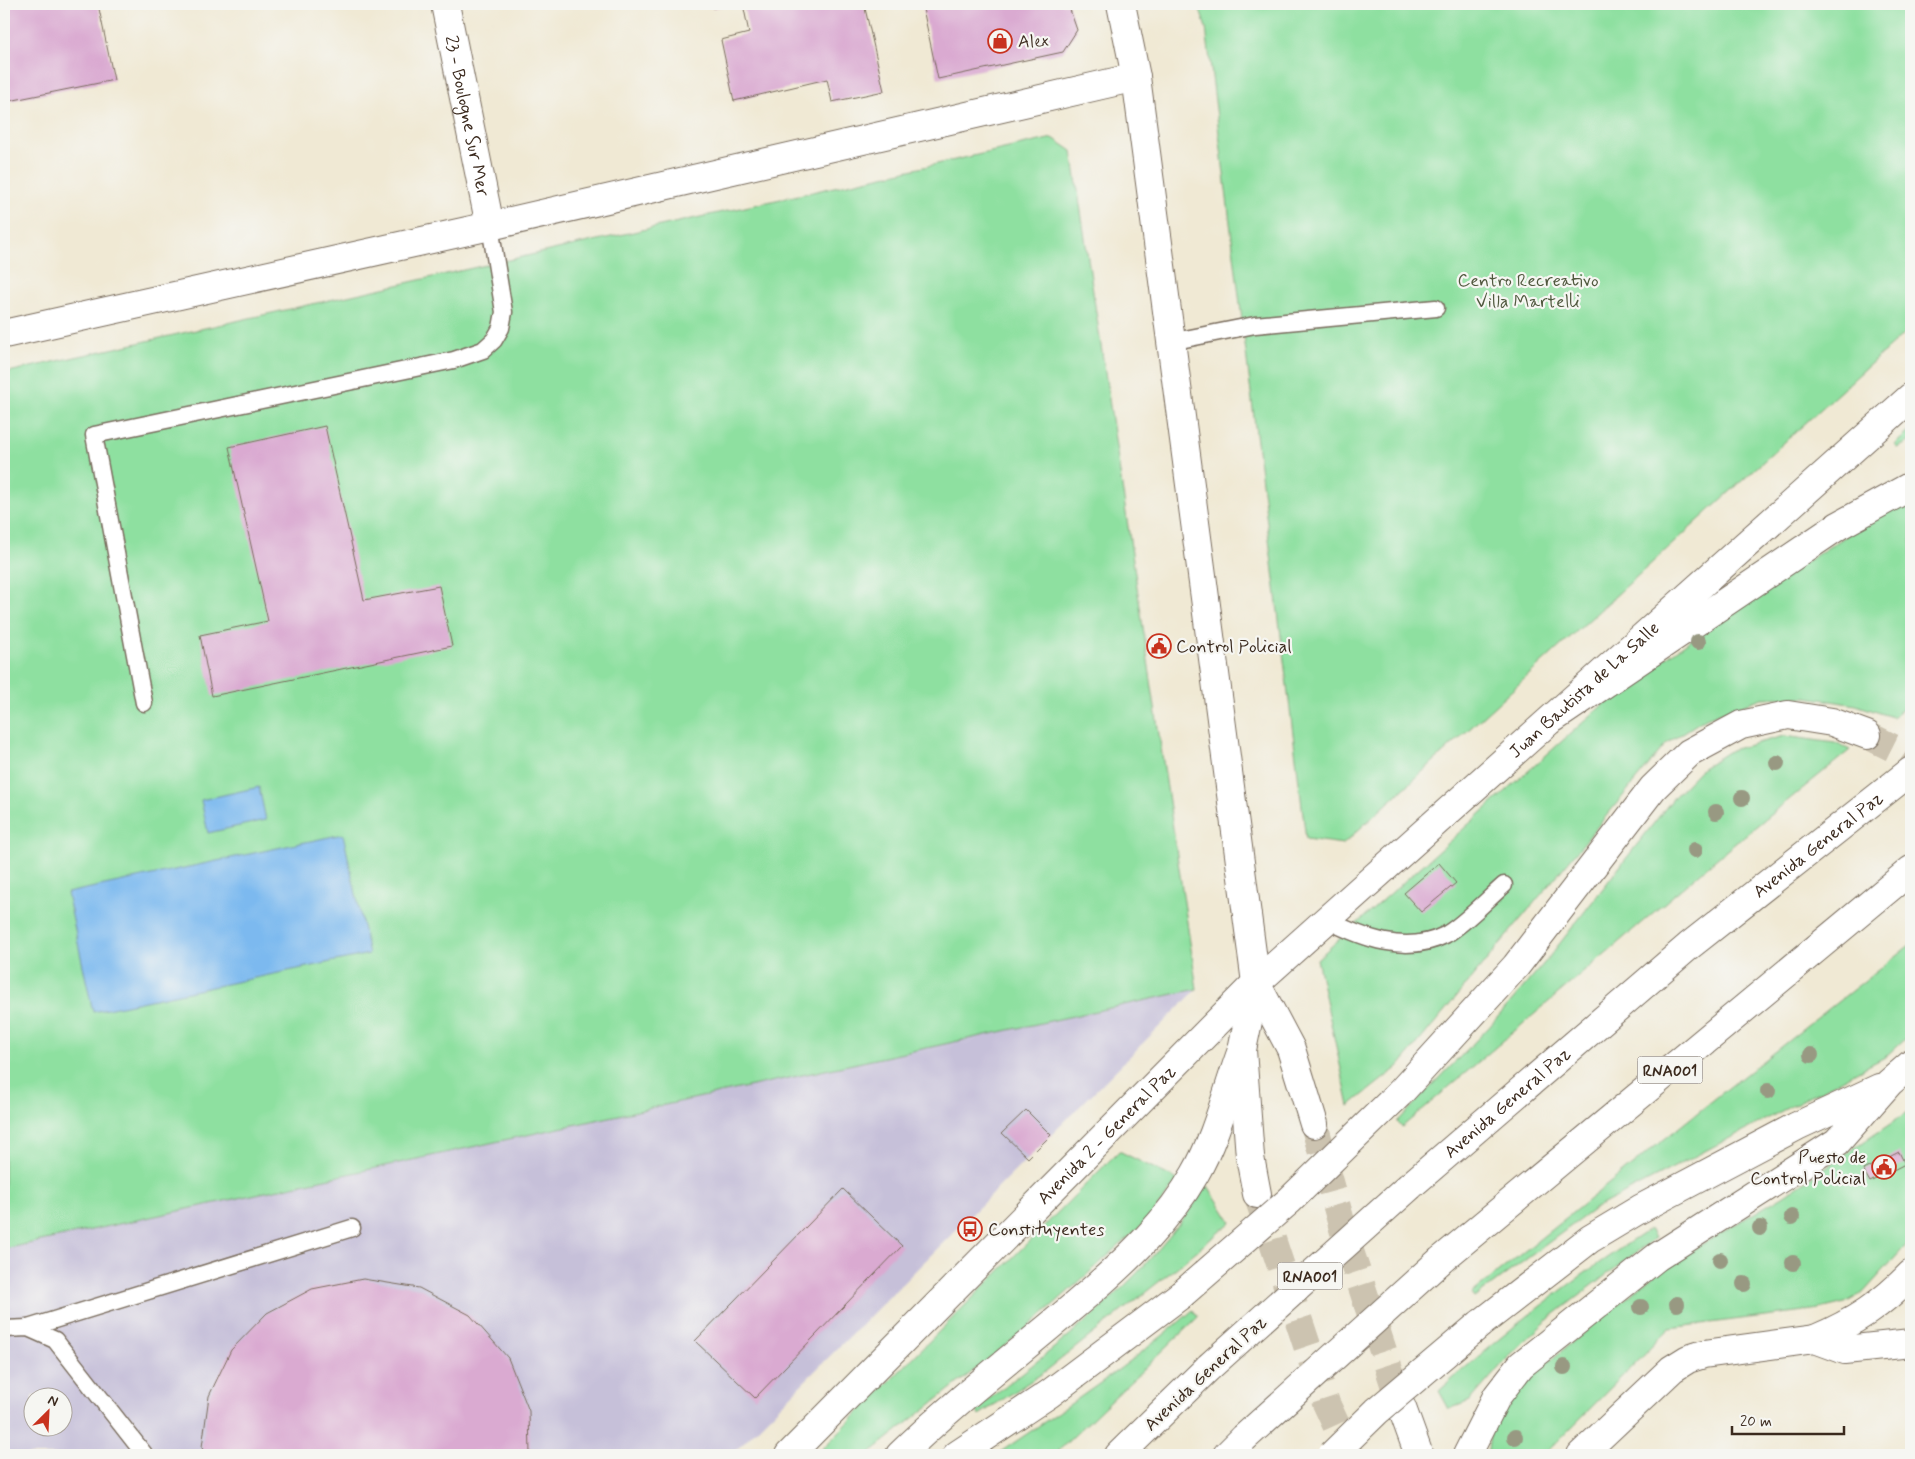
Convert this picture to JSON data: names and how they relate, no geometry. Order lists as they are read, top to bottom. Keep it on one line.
{"streets":{"main road":["23 - Boulogne Sur Mer","Juan Bautista de La Salle","Avenida General Paz","RNA001","Avenida 2 - General Paz"]},"crossings":[["Juan Bautista de La Salle","Avenida 2 - General Paz"]],"parks":["Centro Recreativo Villa Martelli"],"places":{"shop":["Alex"],"public building":["Control Policial","Puesto de Control Policial"],"bus stop":["Constituyentes"]},"scale_bar":"20 m","north":"top right"}
